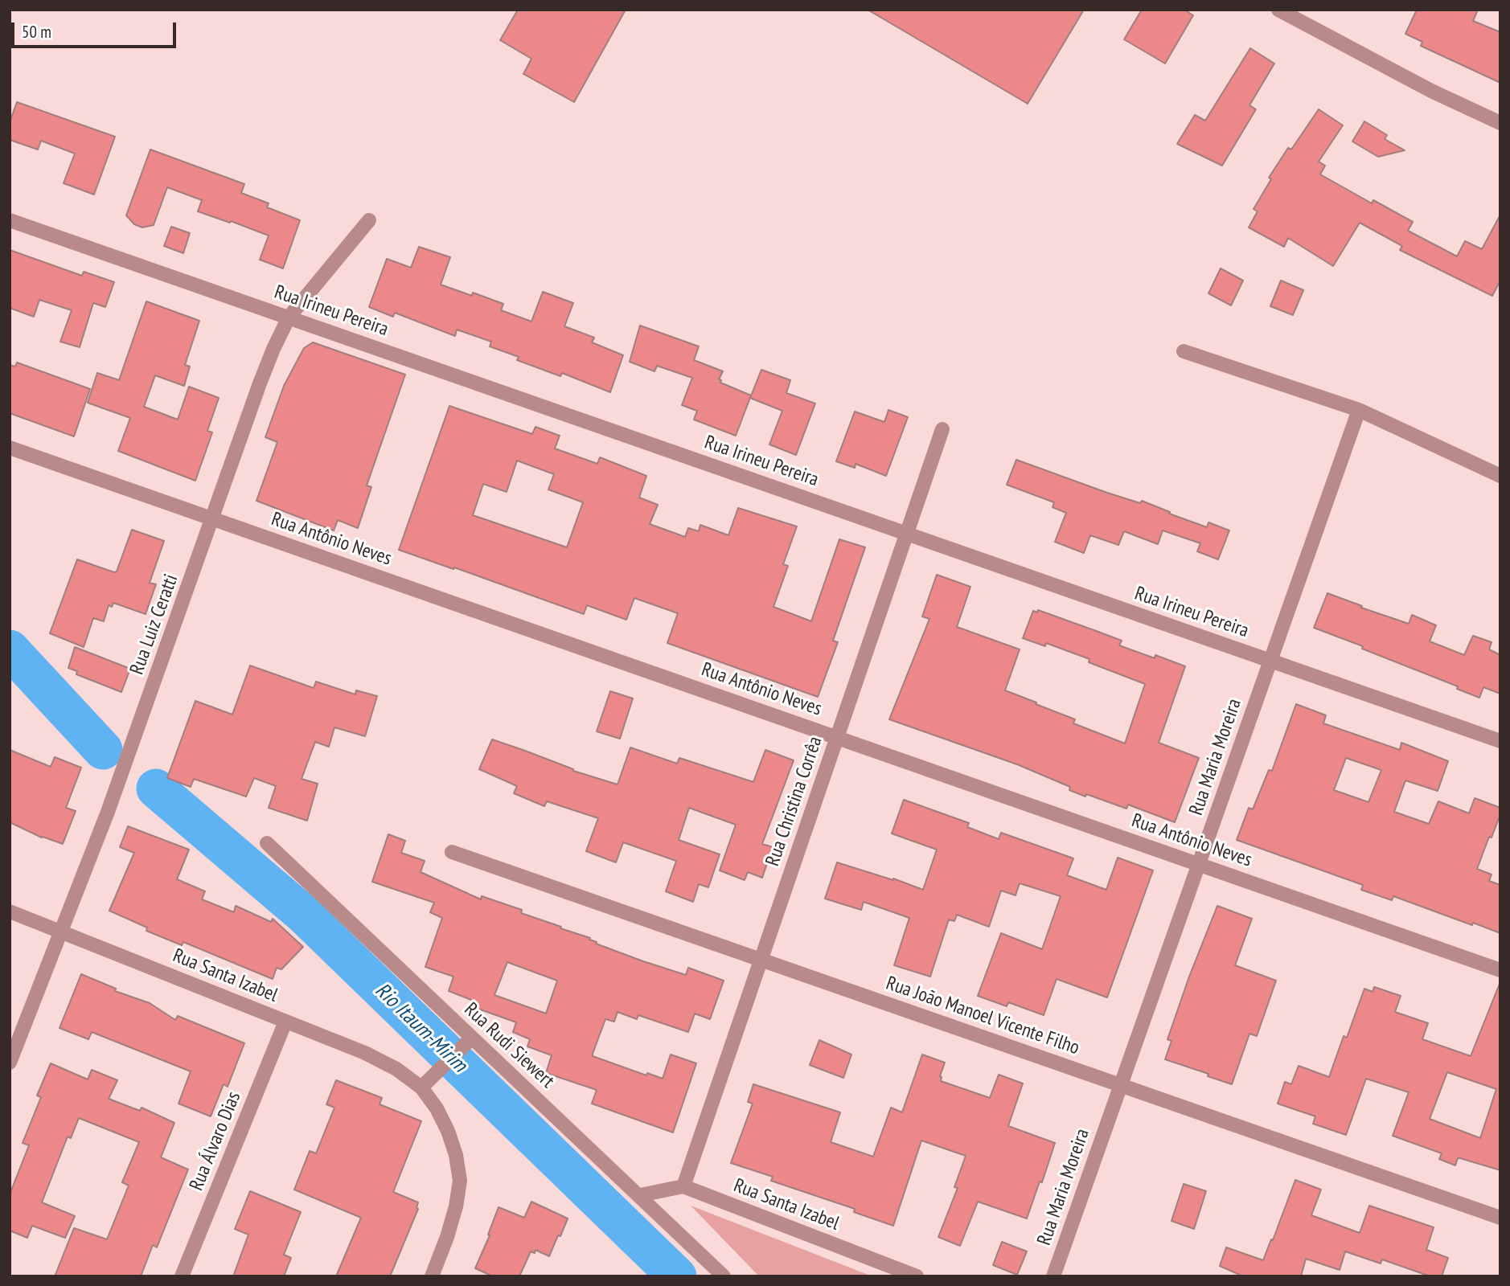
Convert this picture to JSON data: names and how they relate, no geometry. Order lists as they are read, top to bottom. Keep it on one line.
{"streets":{"street":["Rua Irineu Pereira","Rua Antônio Neves","Rua Luiz Ceratti","Rua Maria Moreira","Rua Christina Corrêa","Rua Santa Izabel","Rua João Manoel Vicente Filho","Rua Rudi Siewert","Rua Álvaro Dias"]},"crossings":[["Rua Irineu Pereira","Rua Luiz Ceratti"],["Rua Irineu Pereira","Rua Maria Moreira"],["Rua Irineu Pereira","Rua Christina Corrêa"],["Rua Antônio Neves","Rua Luiz Ceratti"],["Rua Antônio Neves","Rua Maria Moreira"],["Rua Antônio Neves","Rua Christina Corrêa"],["Rua Luiz Ceratti","Rua Santa Izabel"],["Rua Maria Moreira","Rua João Manoel Vicente Filho"],["Rua Christina Corrêa","Rua Santa Izabel"],["Rua Christina Corrêa","Rua João Manoel Vicente Filho"],["Rua Santa Izabel","Rua Álvaro Dias"]],"water":["Rio Itaum-Mirim"],"scale_bar":"50 m"}
